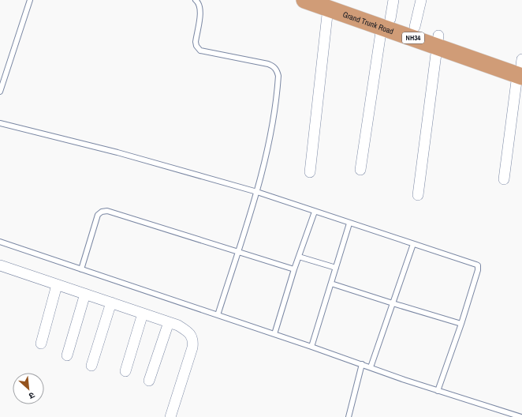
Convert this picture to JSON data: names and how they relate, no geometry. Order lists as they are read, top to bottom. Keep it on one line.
{"streets":{"highway":["Grand Trunk Road","NH34"]},"north":"bottom right"}
